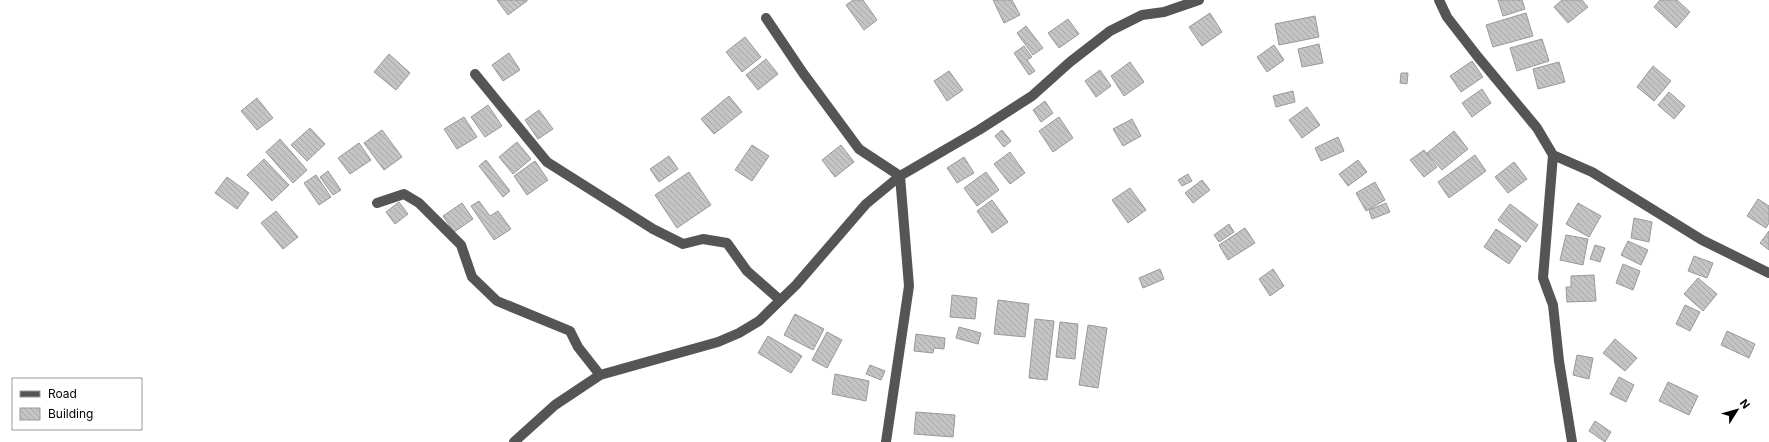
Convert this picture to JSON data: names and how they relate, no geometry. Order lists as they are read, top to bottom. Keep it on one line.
{"legend":["Road","Building"],"north":"top right"}
